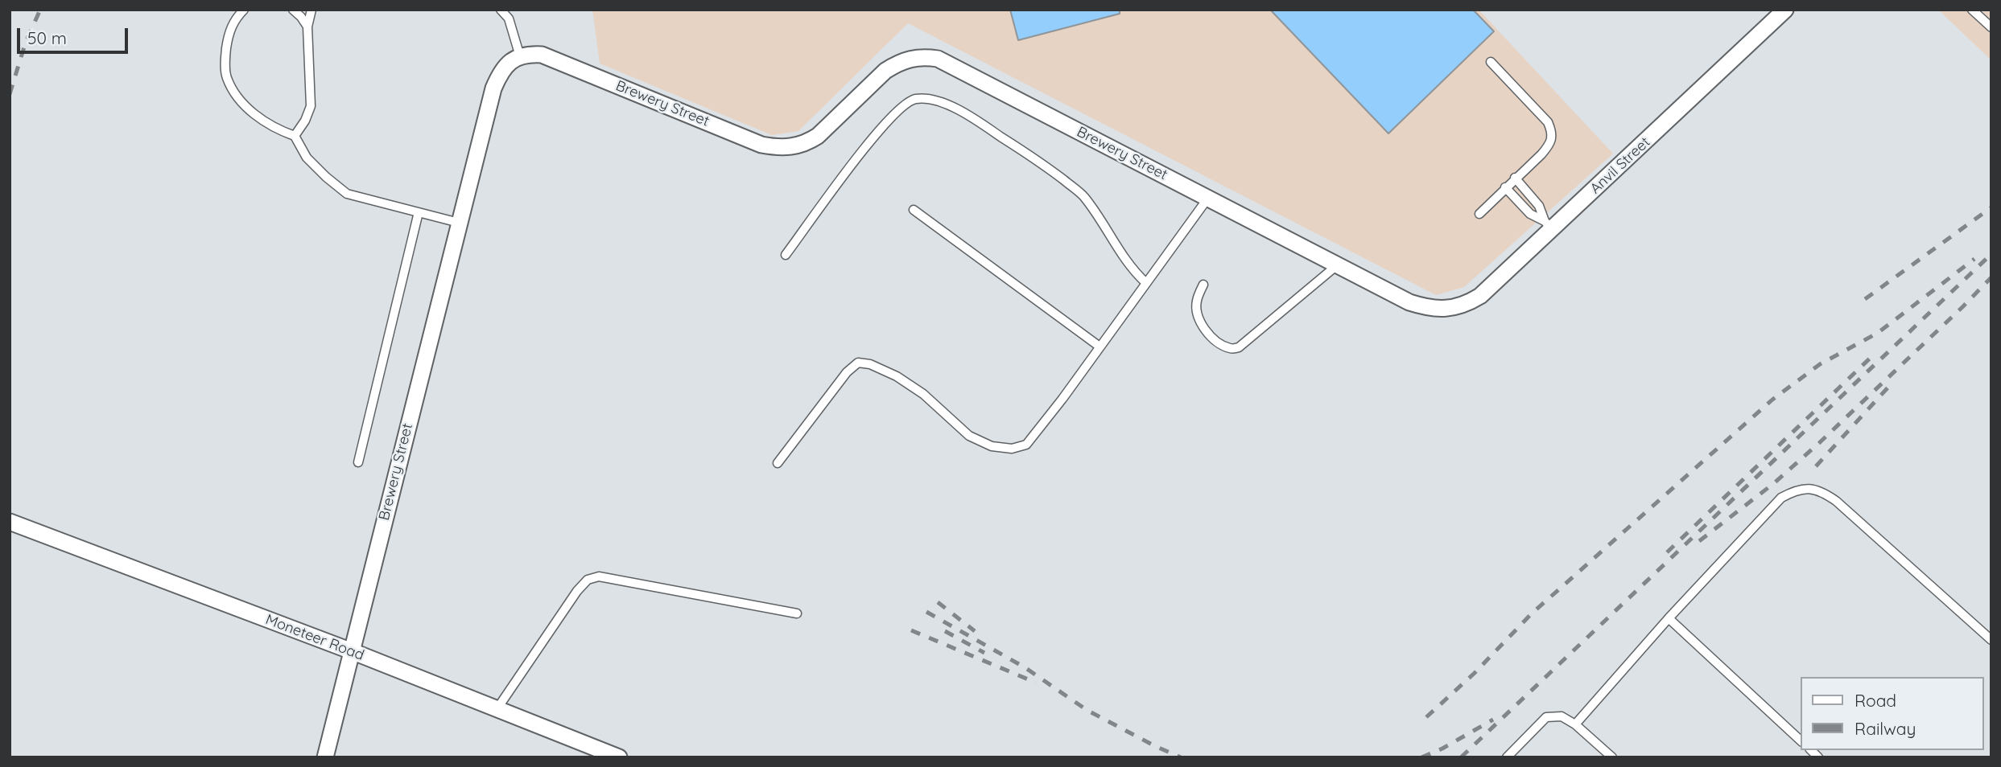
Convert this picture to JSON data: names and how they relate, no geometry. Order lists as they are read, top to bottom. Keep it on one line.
{"streets":{"street":["Brewery Street","Anvil Street","Moneteer Road"]},"crossings":[["Brewery Street","Anvil Street"],["Brewery Street","Moneteer Road"]],"legend":["Road","Railway"],"scale_bar":"50 m"}
